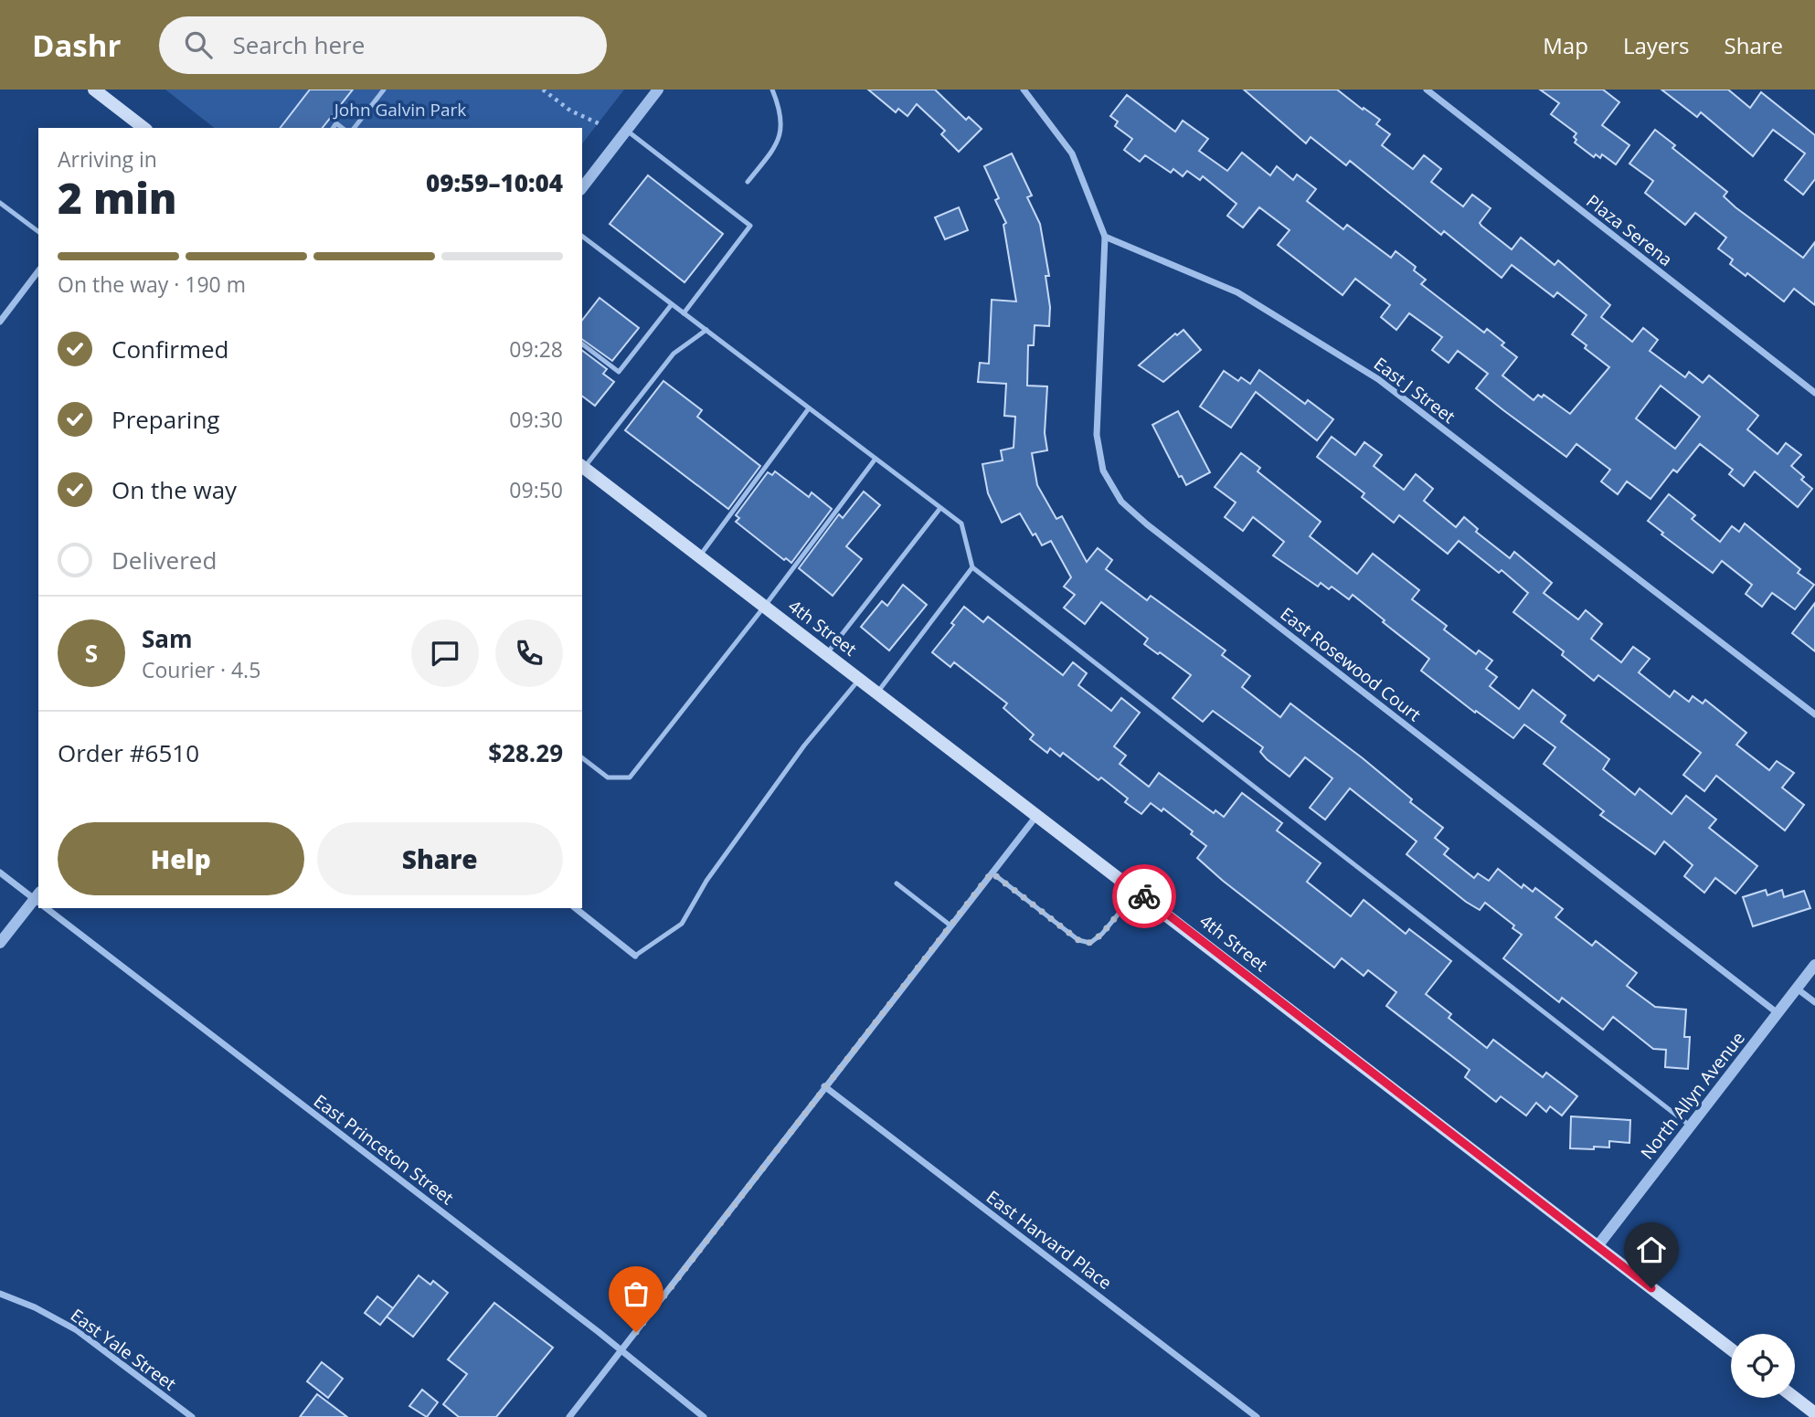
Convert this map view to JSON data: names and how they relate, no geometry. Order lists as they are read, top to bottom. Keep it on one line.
{"streets":{"main road":["4th Street"],"street":["Plaza Serena","East J Street","East Rosewood Court","North Allyn Avenue","East Princeton Street","East Harvard Place","East Yale Street"]},"crossings":[["East J Street","East Rosewood Court"],["4th Street","North Allyn Avenue"],["East Rosewood Court","North Allyn Avenue"]],"parks":["John Galvin Park"],"page":{"header":"Dashr","search":"Search here","nav":["Map","Layers","Share"],"heading":["2 min","Arriving in","09:59–10:04"],"panel":["Sam","Courier · 4.5","Order #6510","$28.29"],"bar":"On the way · 190 m","list":[["Confirmed","09:28"],["Preparing","09:30"],["On the way","09:50"],"Delivered"],"round":"S","buttons":["Help","Share"]}}
